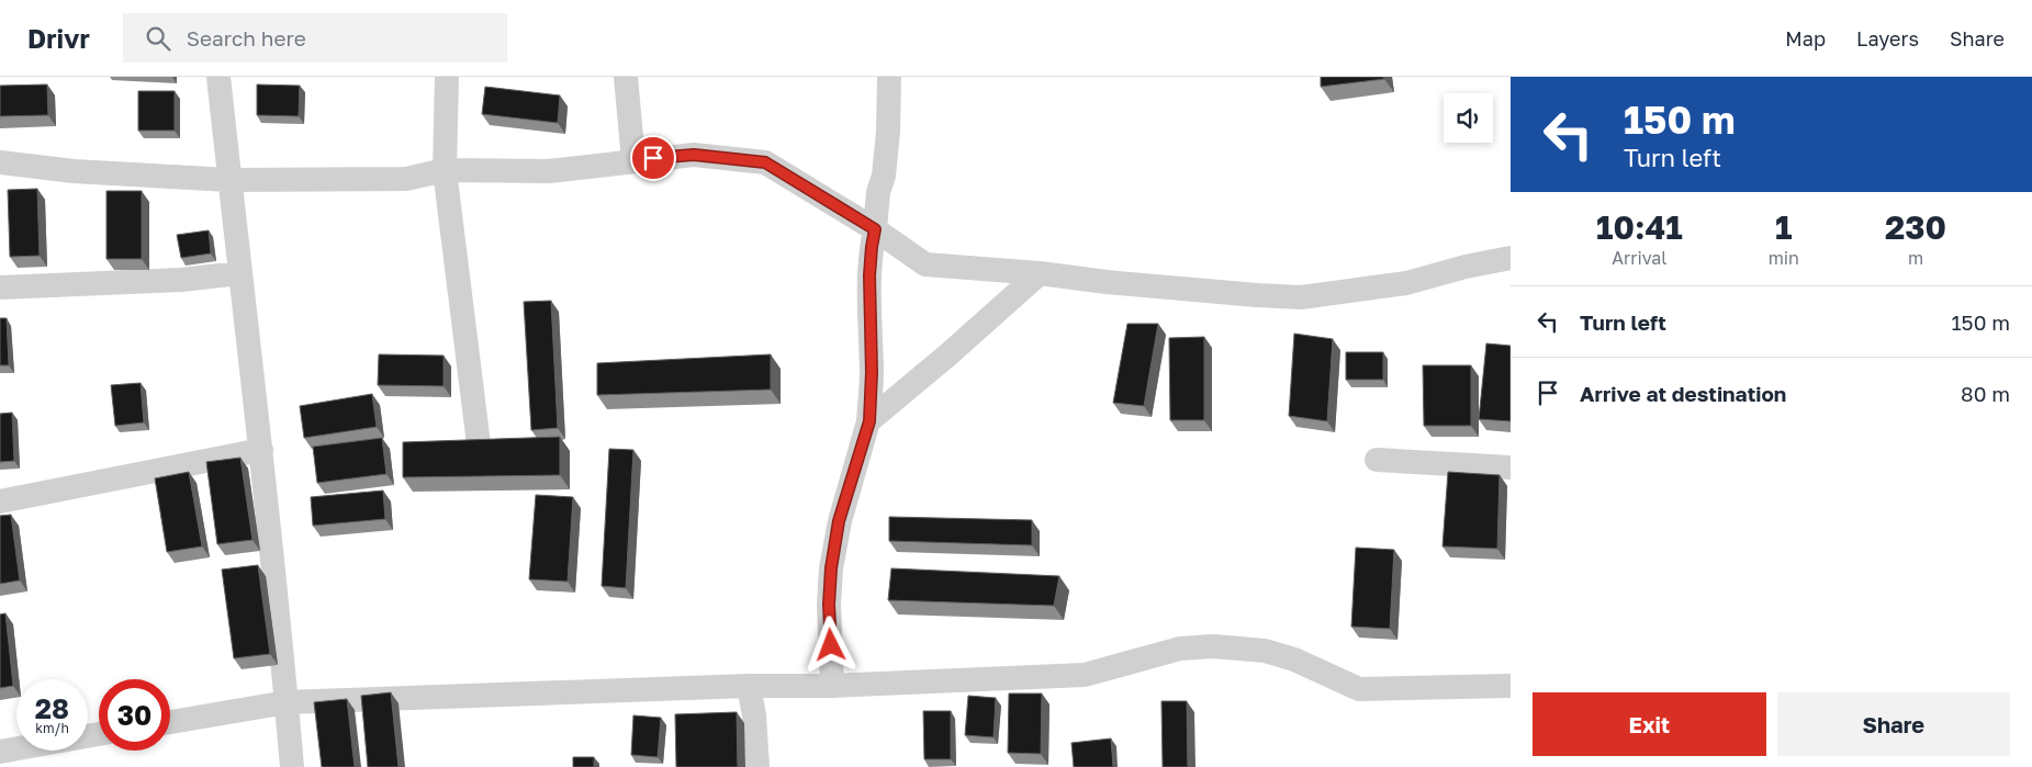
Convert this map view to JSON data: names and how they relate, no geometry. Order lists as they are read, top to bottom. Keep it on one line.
{"page":{"header":"Drivr","search":"Search here","nav":["Map","Layers","Share"],"turn":["150 m","Turn left"],"eta":["10:41","Arrival","1","min","230","m"],"list":[{"name":"Turn left","value":"150 m"},{"name":"Arrive at destination","value":"80 m"}],"speed":"28 km/h","limit":"30","buttons":["Exit","Share"]}}
